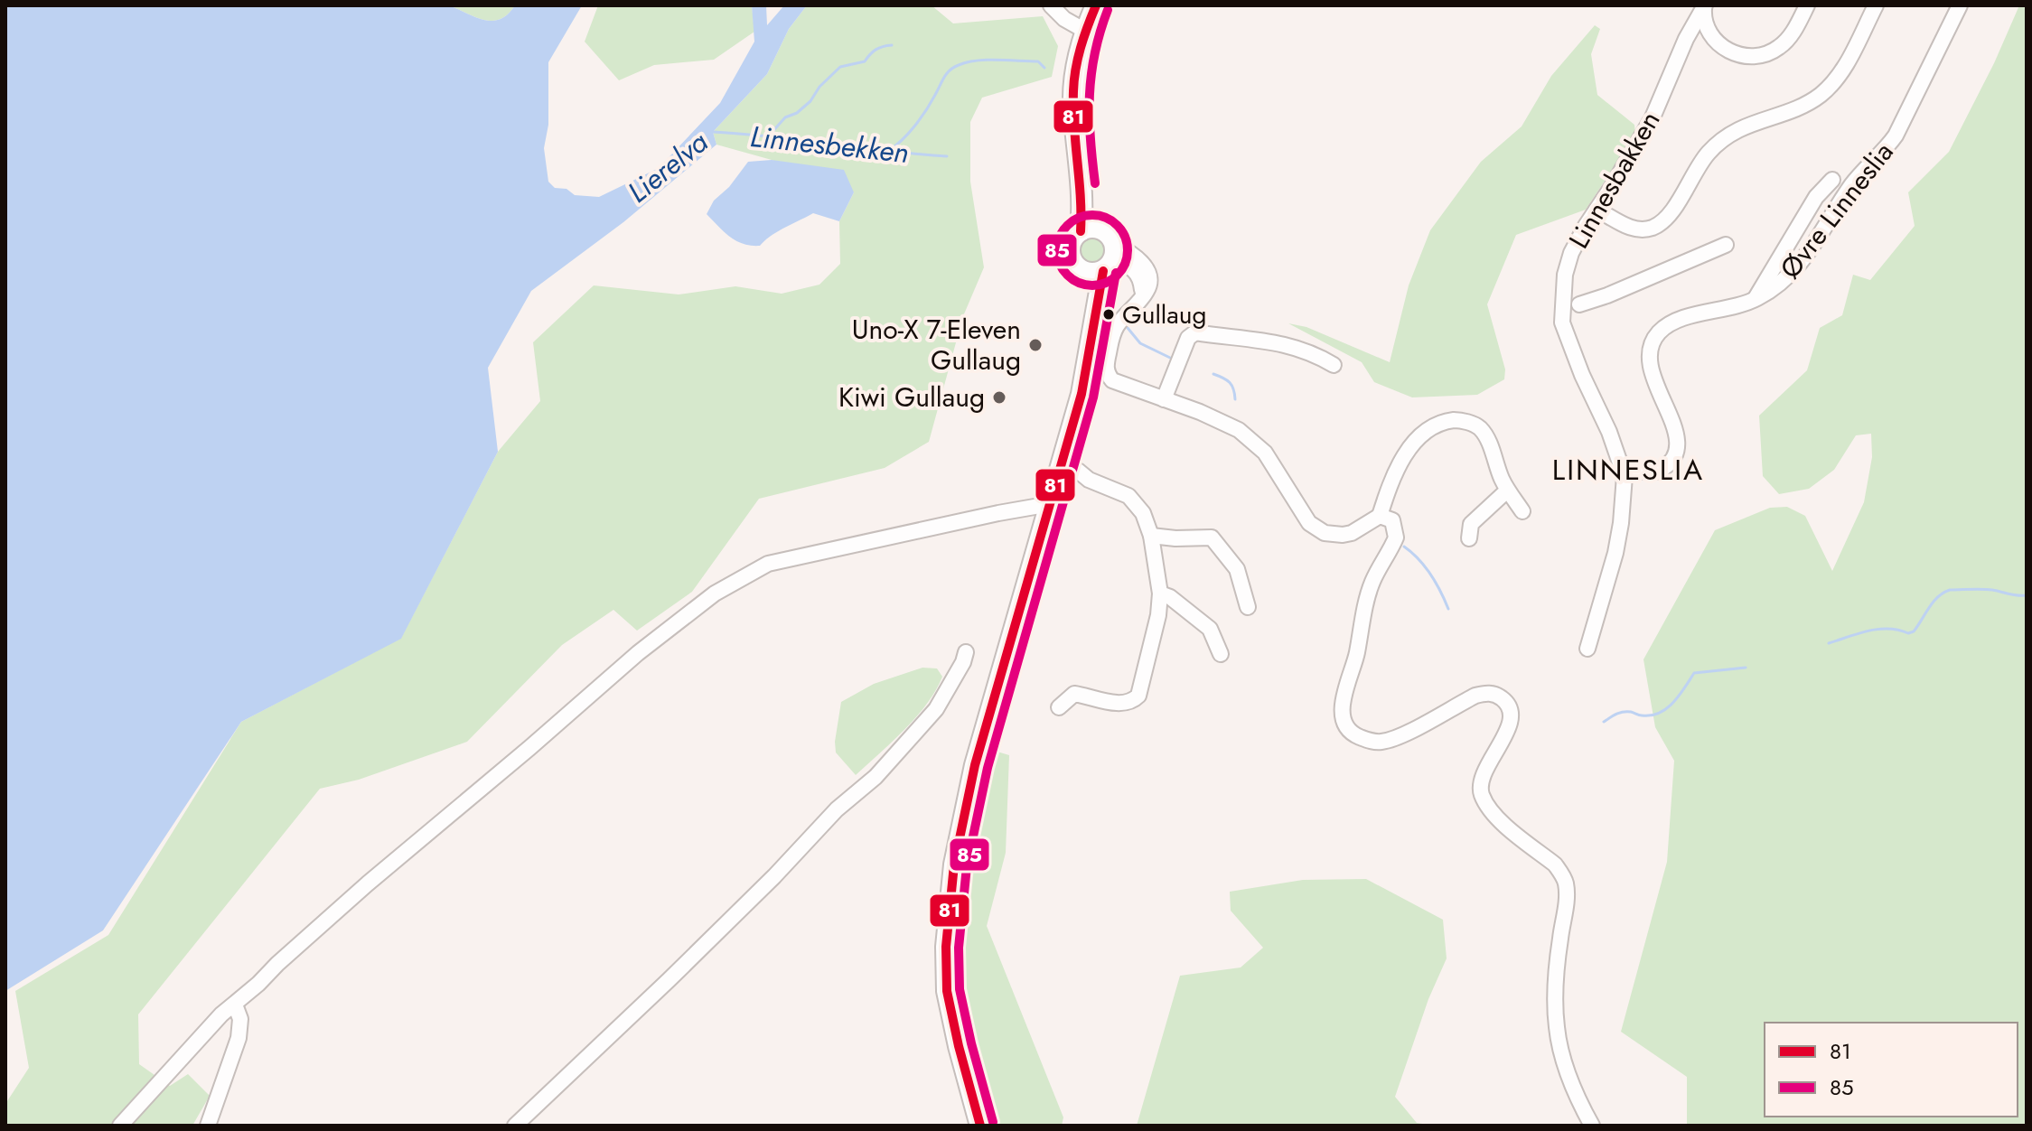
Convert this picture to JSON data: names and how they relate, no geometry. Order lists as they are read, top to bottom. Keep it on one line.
{"streets":{"street":["Linnesbakken","Øvre Linneslia"]},"crossings":[["Linnesbakken","Øvre Linneslia"]],"districts":["LINNESLIA"],"water":["Linnesbekken","Lierelva"],"places":["Gullaug","Uno-X 7-Eleven Gullaug","Kiwi Gullaug"],"lines":["transit line 81","transit line 85"],"legend":["81","85"]}
